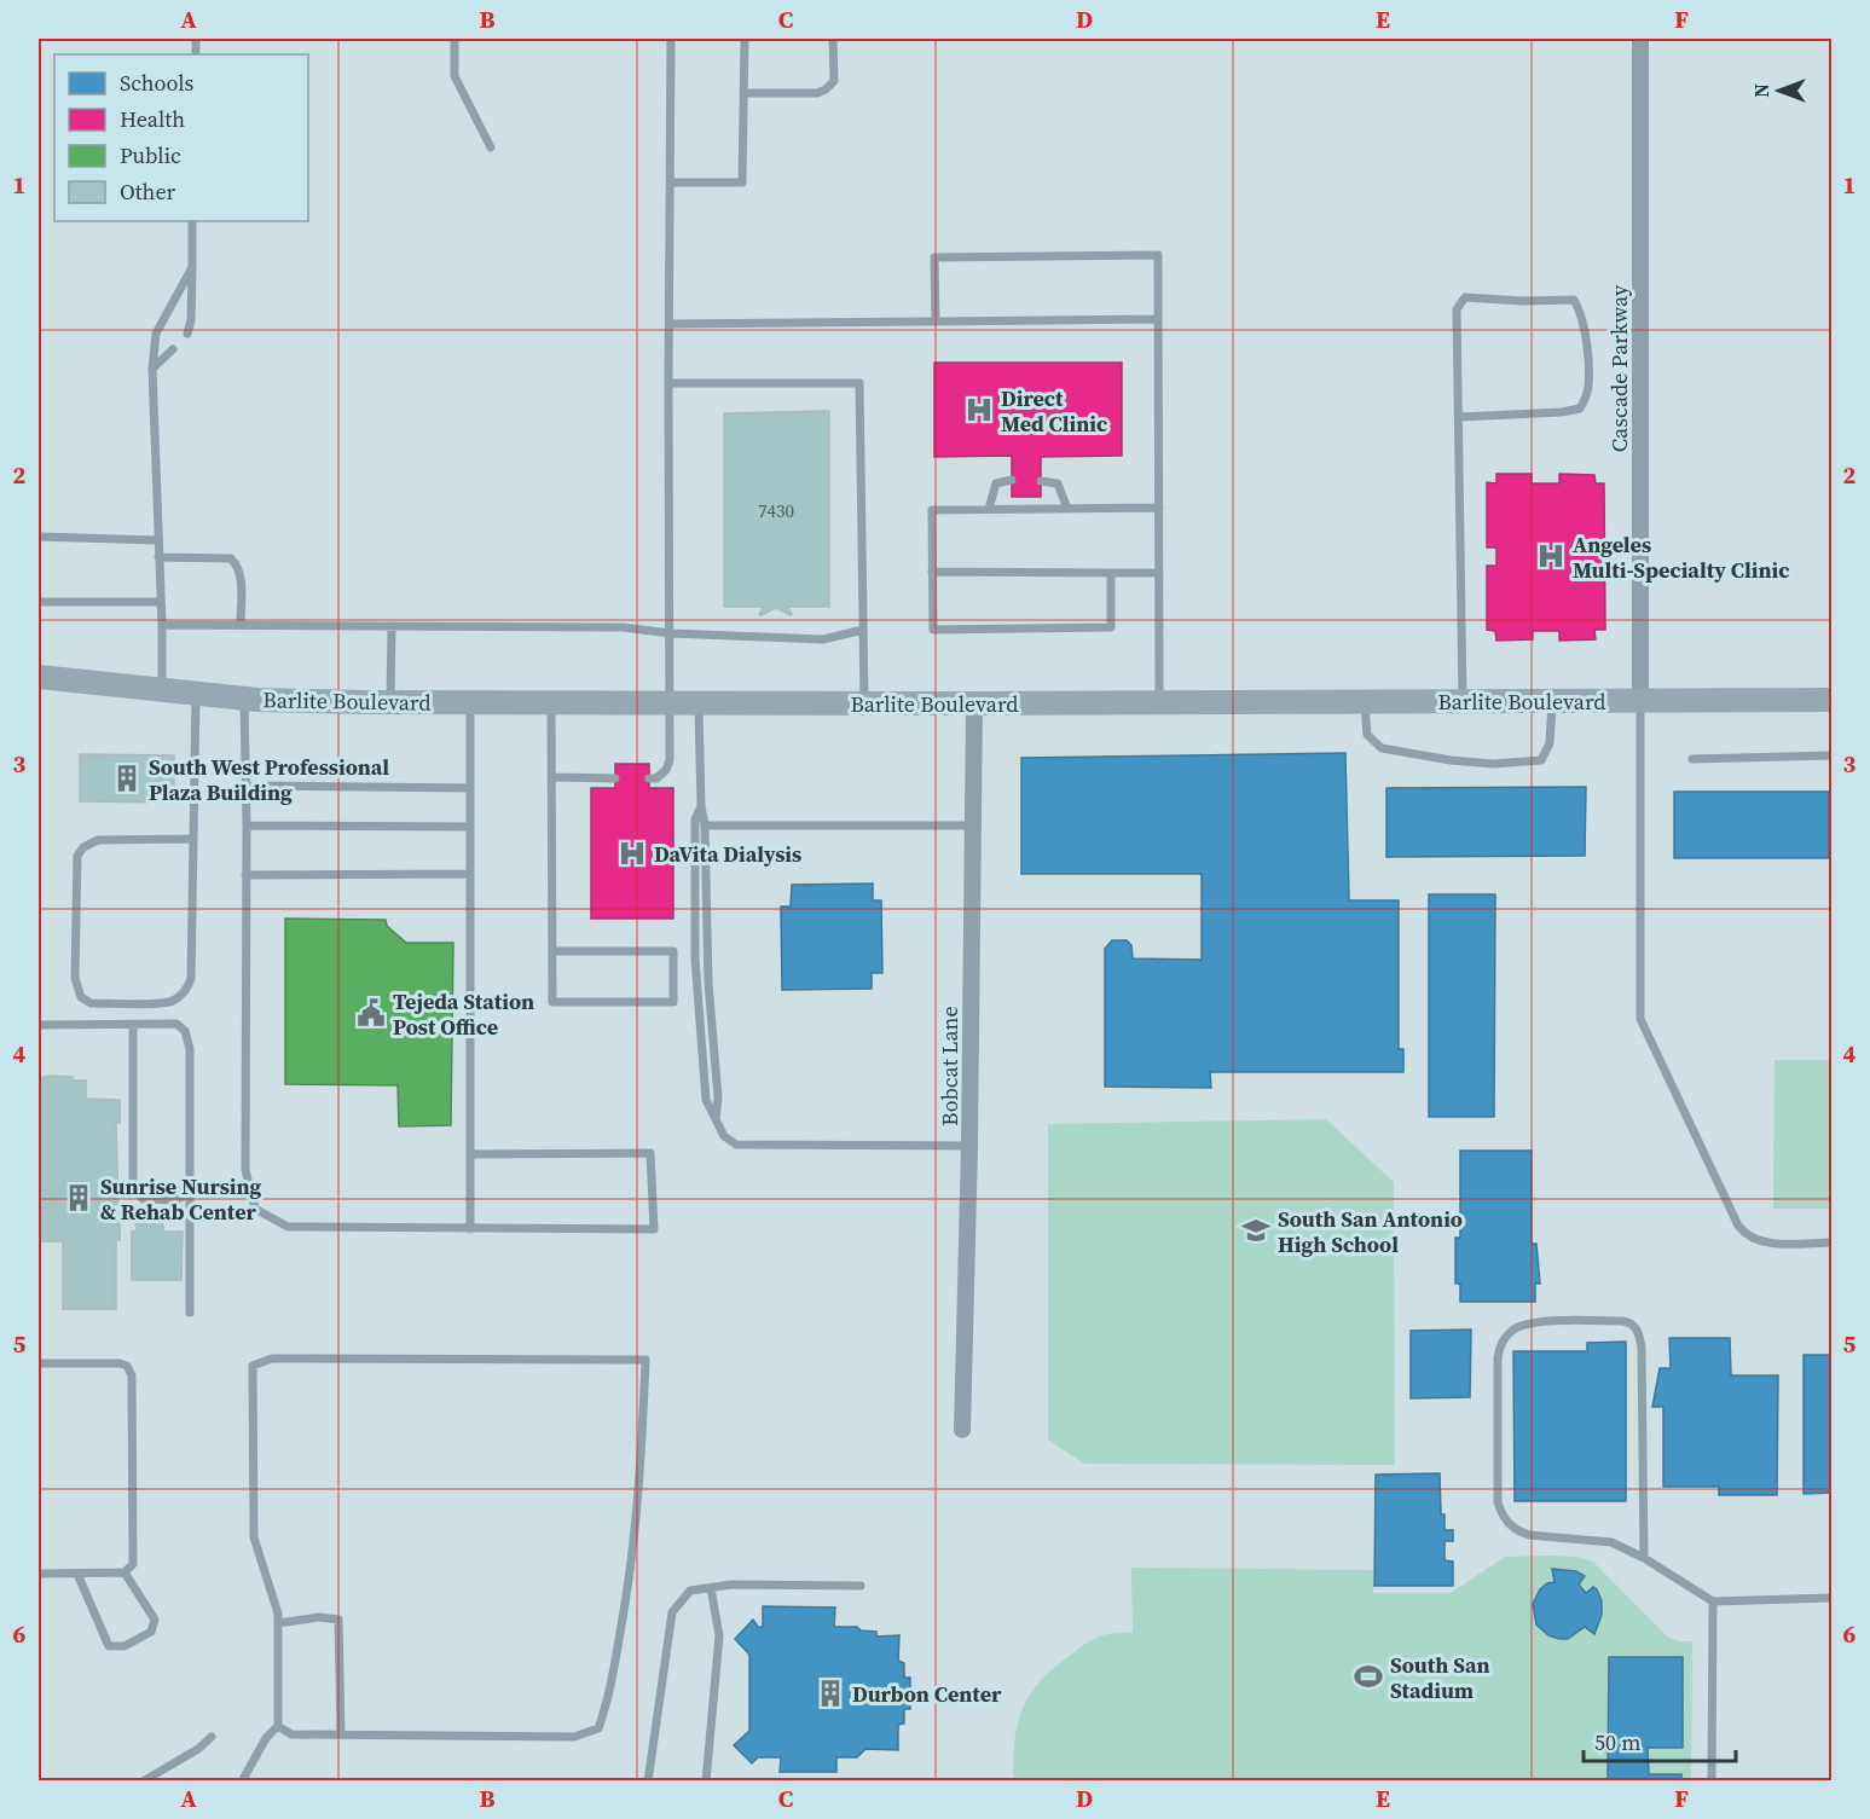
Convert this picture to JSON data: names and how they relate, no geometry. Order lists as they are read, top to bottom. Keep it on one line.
{"streets":{"street":["Cascade Parkway","Barlite Boulevard","Bobcat Lane"]},"crossings":[["Cascade Parkway","Barlite Boulevard"],["Barlite Boulevard","Bobcat Lane"]],"places":{"hospital":["Direct Med Clinic","Angeles Multi-Specialty Clinic","DaVita Dialysis"],"building":["South West Professional Plaza Building","Sunrise Nursing & Rehab Center","Durbon Center"],"public building":["Tejeda Station Post Office"],"school or university":["South San Antonio High School"],"sports":["South San Stadium"]},"house_numbers":["7430"],"legend":["Schools","Health","Public","Other"],"scale_bar":"50 m","north":"left","grid":{"columns":["A","B","C","D","E","F"],"rows":["1","2","3","4","5","6"]}}
